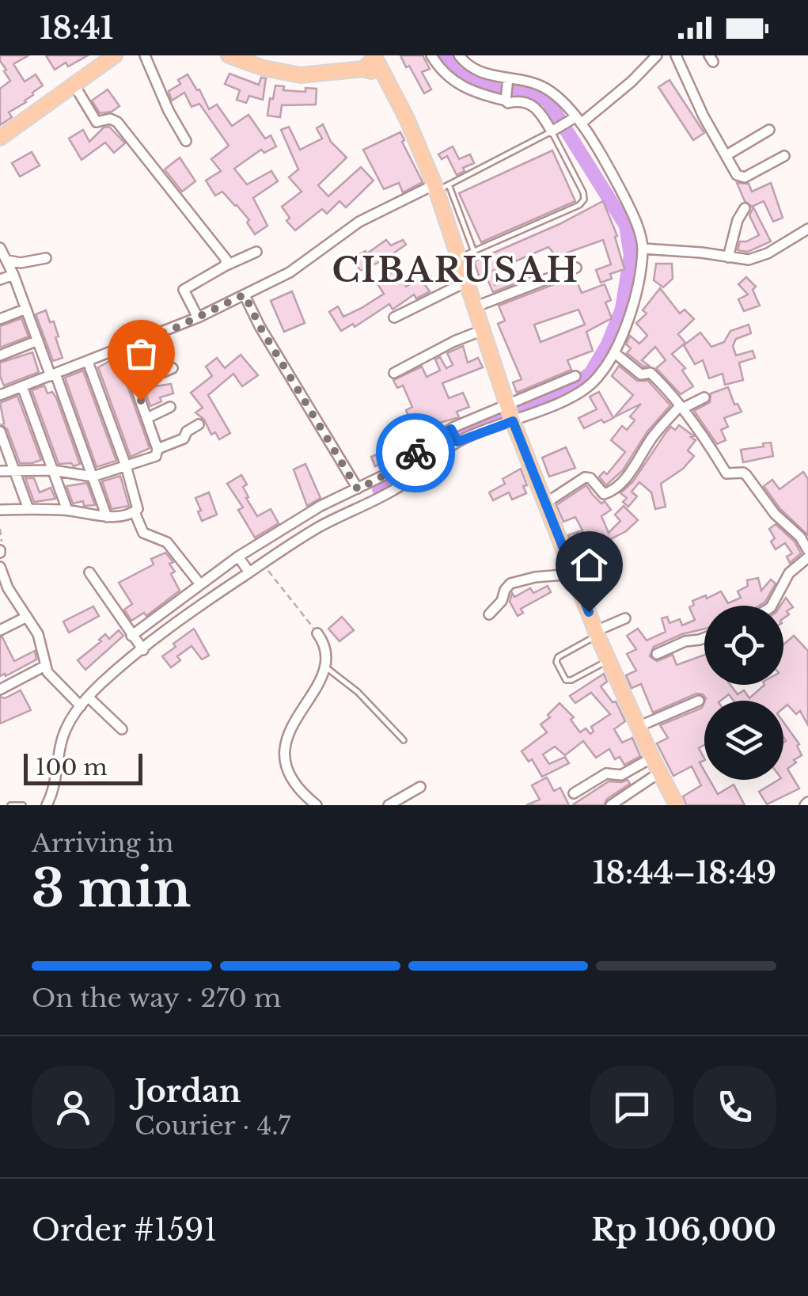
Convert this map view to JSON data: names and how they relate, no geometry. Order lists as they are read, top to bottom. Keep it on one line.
{"districts":["CIBARUSAH"],"scale_bar":"100 m","page":{"status":"18:41","scale":"100 m","heading":["3 min","Arriving in","18:44–18:49"],"panel":["Jordan","Courier · 4.7","Order #1591","Rp 106,000"],"bar":"On the way · 270 m"}}
